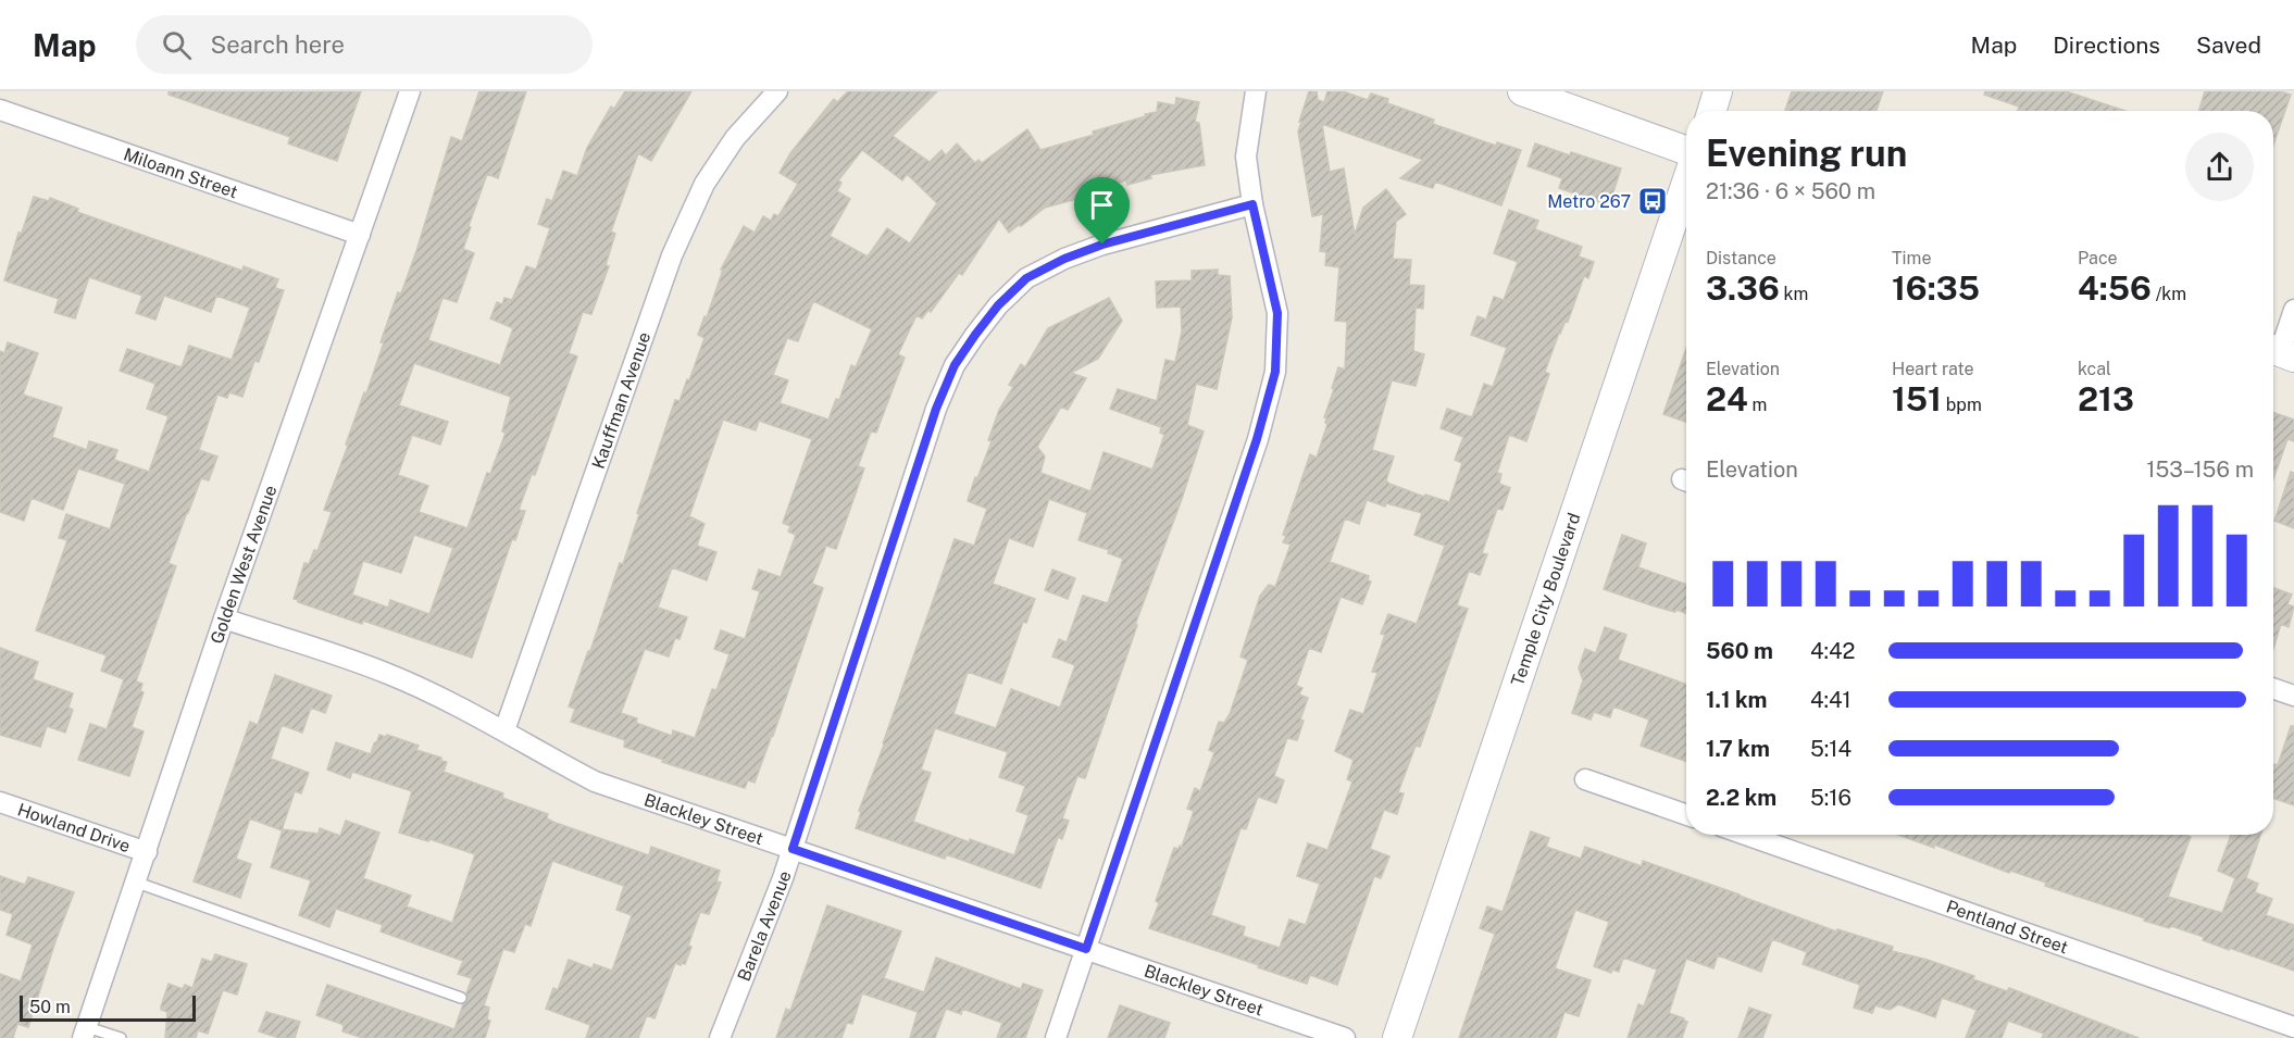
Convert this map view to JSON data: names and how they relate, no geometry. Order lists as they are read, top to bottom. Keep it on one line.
{"streets":{"main road":["Temple City Boulevard"],"street":["Miloann Street","Kauffman Avenue","Golden West Avenue","Blackley Street","Howland Drive","Barela Avenue","Pentland Street"]},"crossings":[["Miloann Street","Golden West Avenue"],["Kauffman Avenue","Blackley Street"],["Golden West Avenue","Blackley Street"],["Golden West Avenue","Howland Drive"],["Blackley Street","Barela Avenue"]],"places":{"bus stop":["Metro 267"]},"scale_bar":"50 m","page":{"header":"Map","search":"Search here","nav":["Map","Directions","Saved"],"heading":["Evening run","21:36 · 6 × 560 m"],"stats":[["Distance","3.36 km"],["Time","16:35"],["Pace","4:56 /km"],["Elevation","24 m"],["Heart rate","151 bpm"],["kcal","213"]],"chart":["Elevation","153–156 m"],"list":[{"name":"560 m","note":"4:42"},{"name":"1.1 km","note":"4:41"},{"name":"1.7 km","note":"5:14"},{"name":"2.2 km","note":"5:16"}],"scale":"50 m"}}
